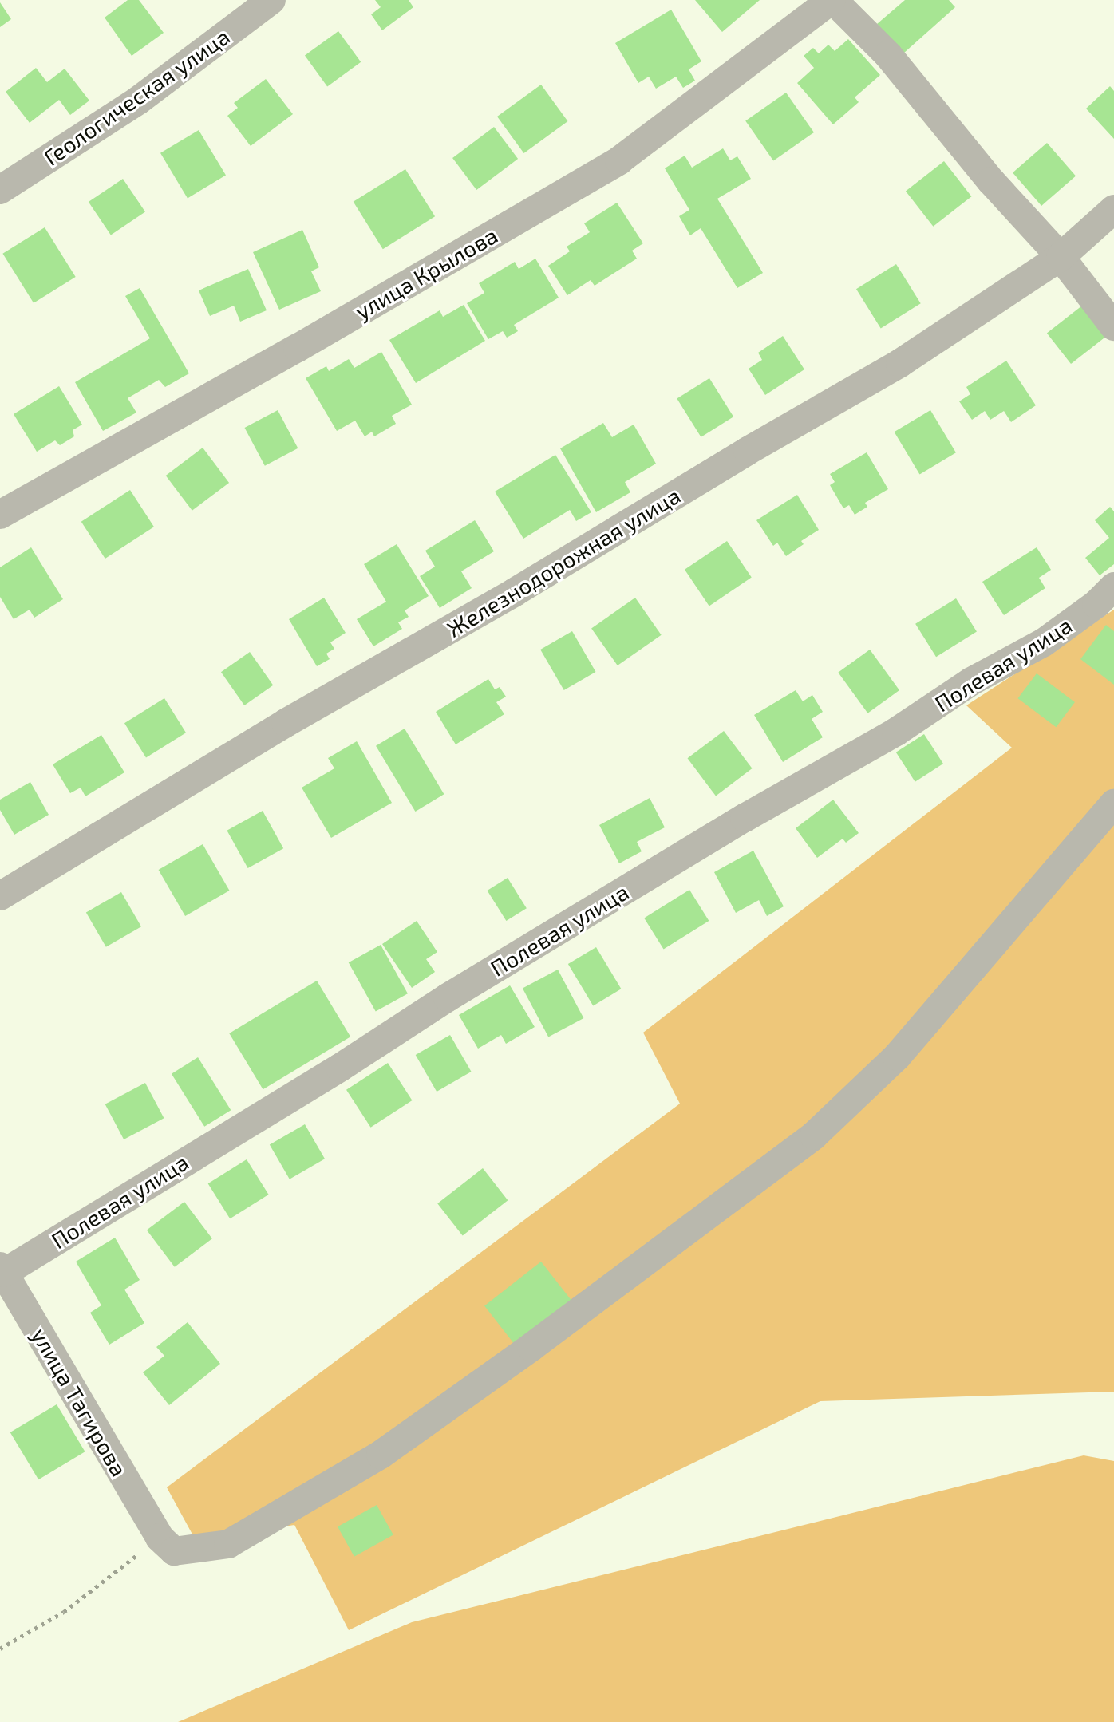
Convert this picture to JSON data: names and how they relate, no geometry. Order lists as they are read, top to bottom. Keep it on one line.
{"streets":{"street":["Геологическая улица","улица Крылова","Железнодорожная улица","Полевая улица","улица Тагирова"]},"crossings":[["Полевая улица","улица Тагирова"]]}
